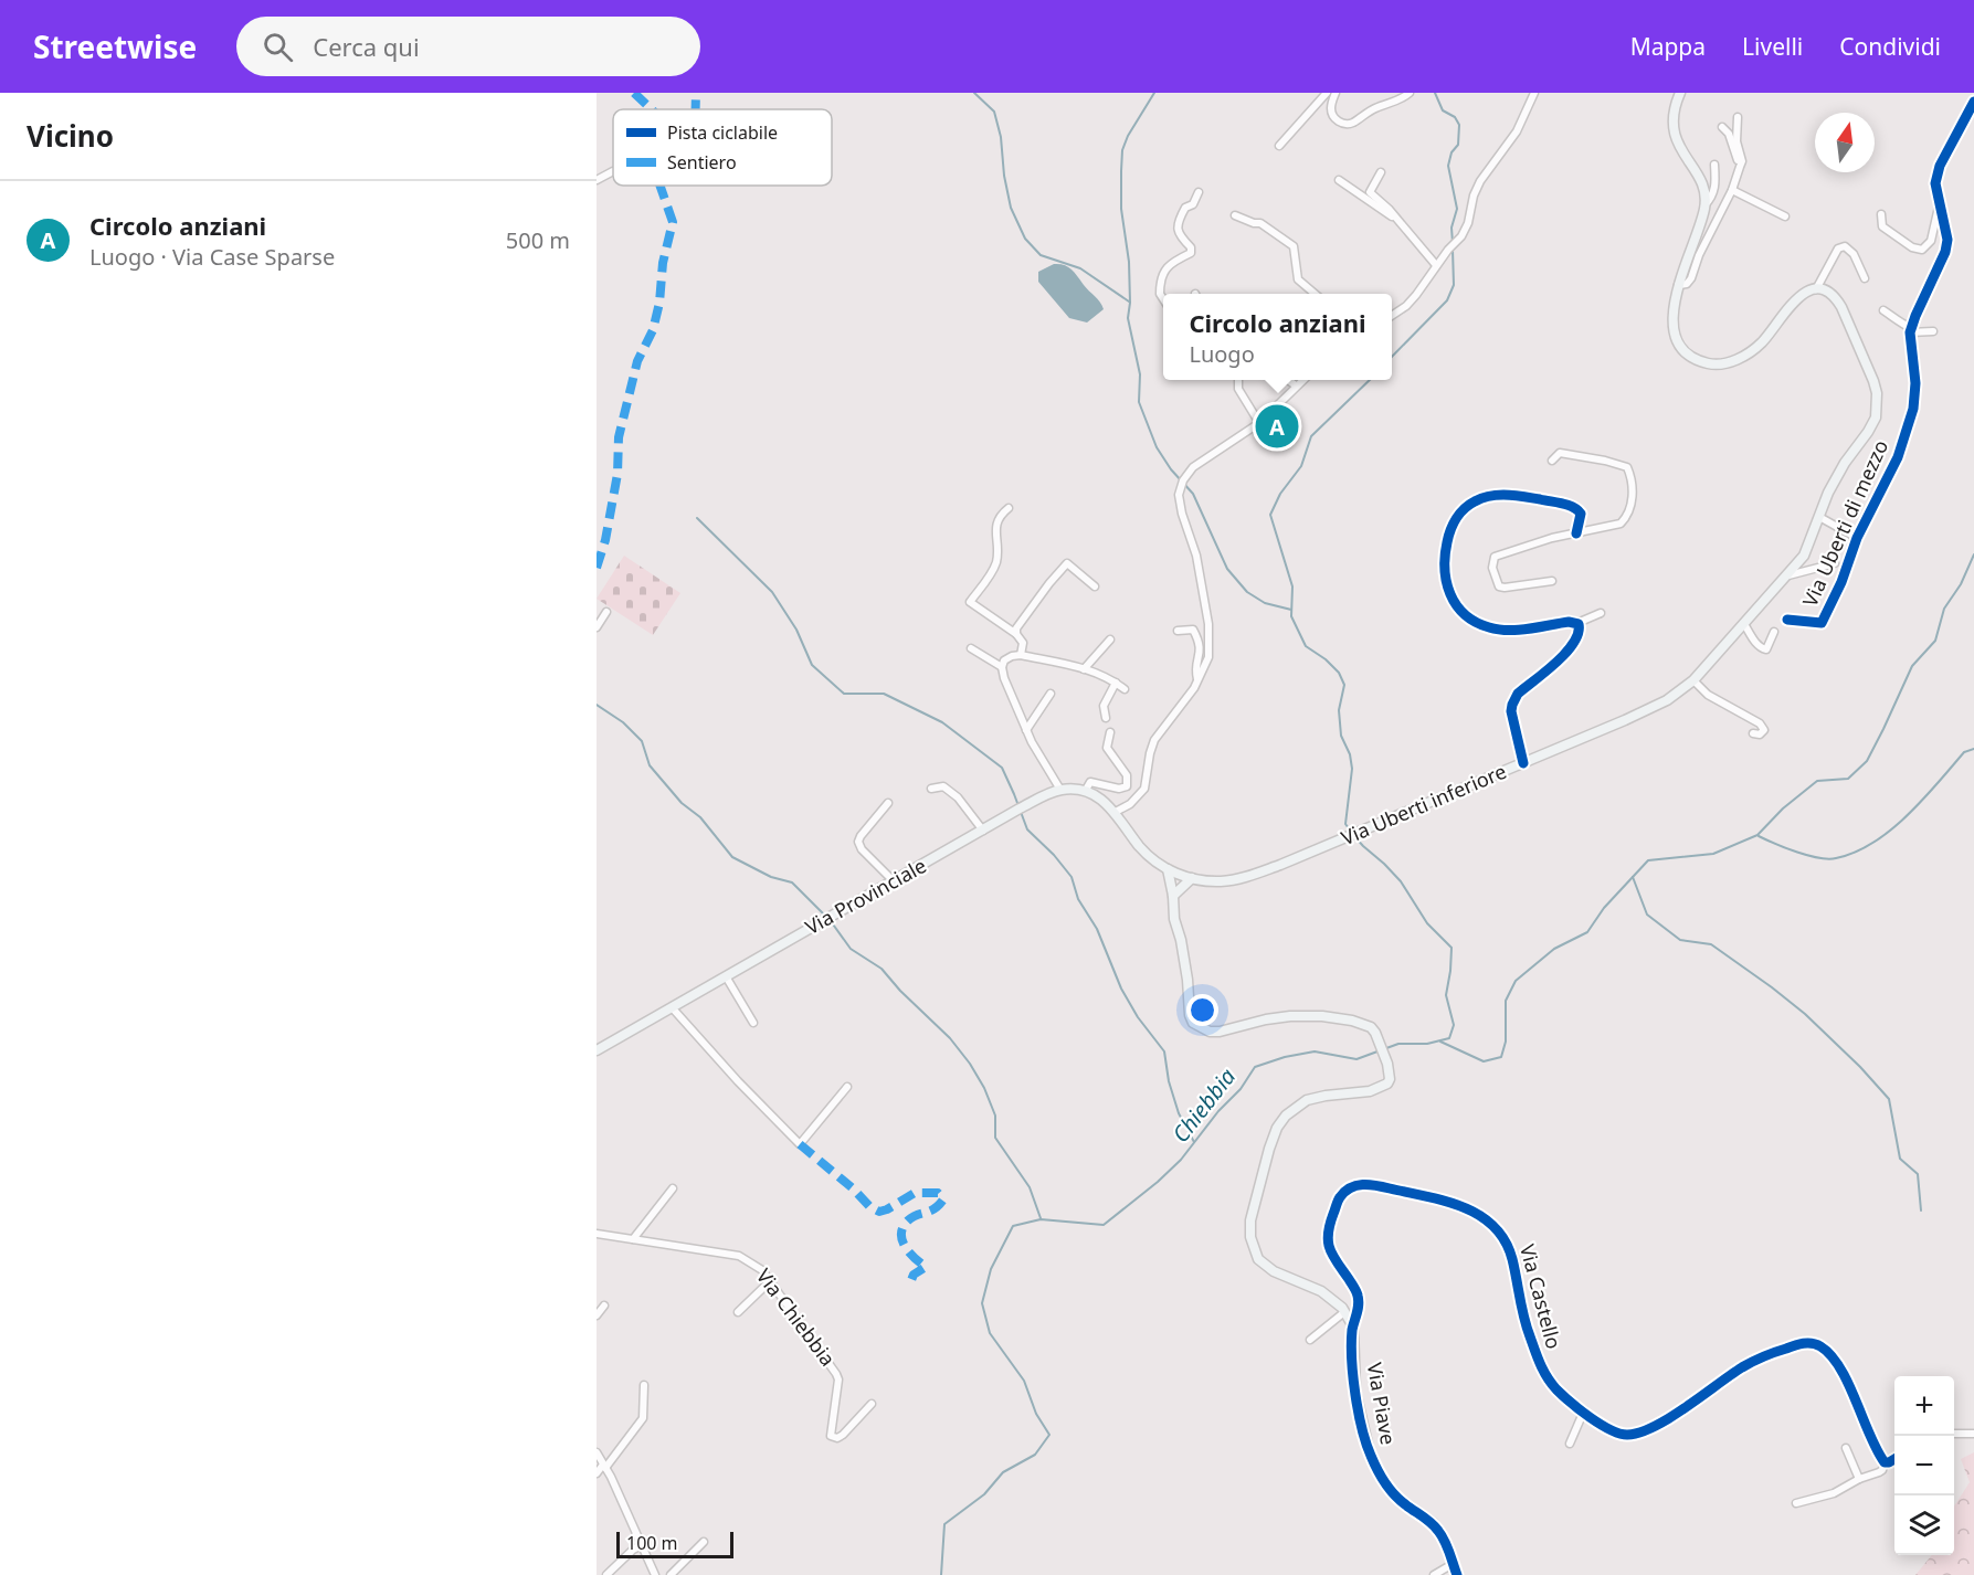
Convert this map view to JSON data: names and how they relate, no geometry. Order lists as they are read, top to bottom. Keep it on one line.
{"streets":{"main road":["Via Uberti inferiore","Via Provinciale","Via Piave"],"street":["Via Uberti di mezzo","Via Castello","Via Chiebbia"]},"crossings":[["Via Uberti di mezzo","Via Uberti inferiore"],["Via Castello","Via Piave"]],"water":["Chiebbia"],"legend":["Pista ciclabile","Sentiero"],"scale_bar":"100 m","north":"top","page":{"header":"Streetwise","search":"Cerca qui","nav":["Mappa","Livelli","Condividi"],"heading":"Vicino","list":[{"mark":"A","name":"Circolo anziani","note":"Luogo · Via Case Sparse","value":"500 m"}],"popup":["Circolo anziani","Luogo"],"pins":"A","map_buttons":["+","−"],"scale":"100 m"}}
